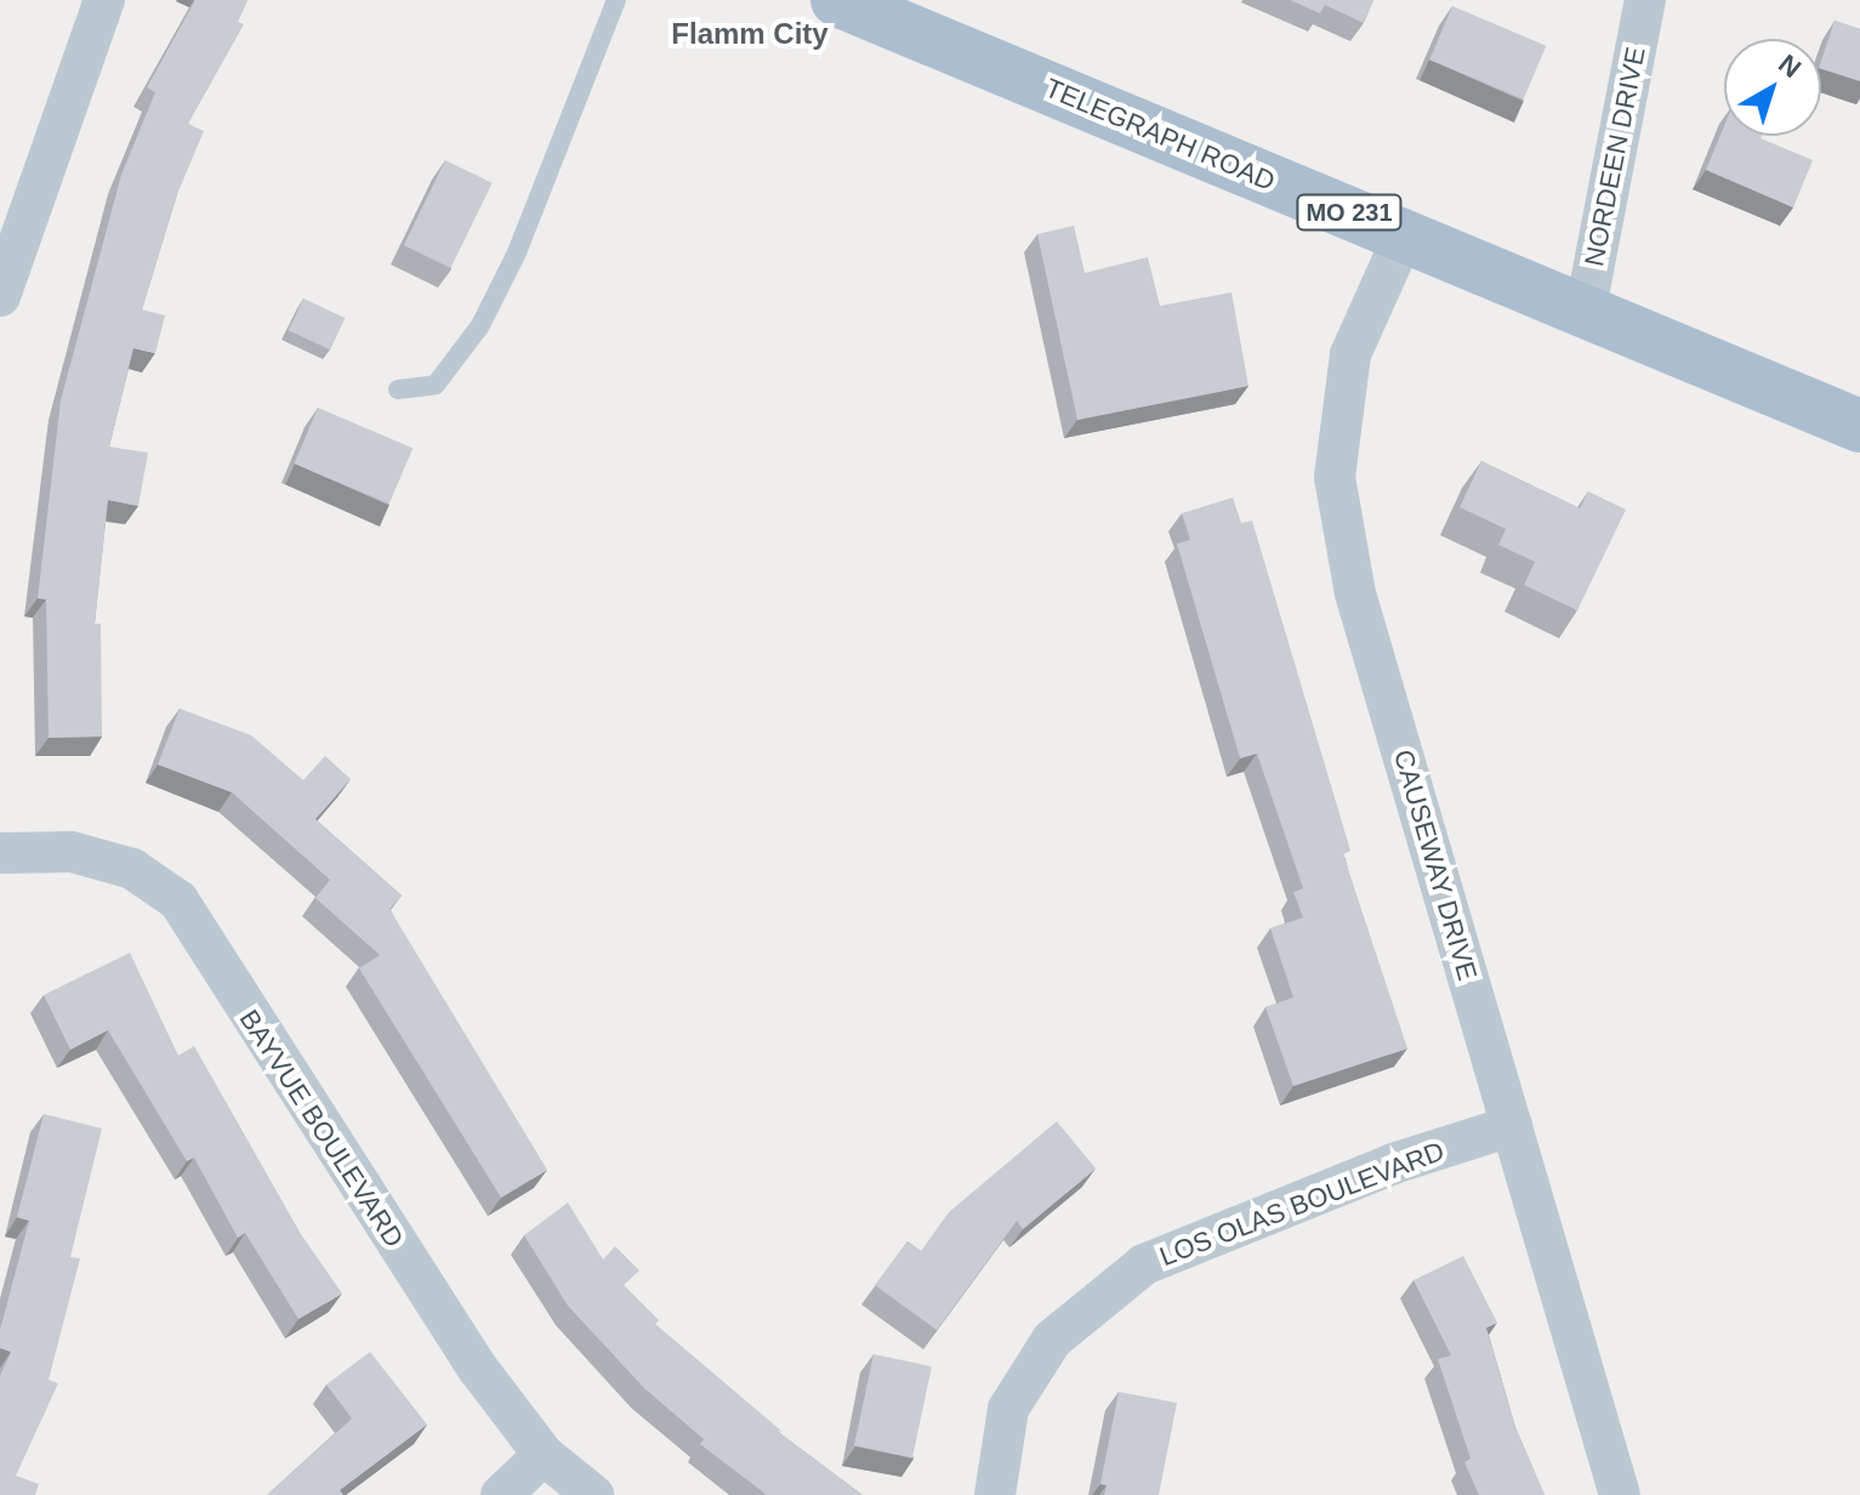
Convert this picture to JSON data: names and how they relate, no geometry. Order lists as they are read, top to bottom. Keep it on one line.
{"streets":{"main road":["TELEGRAPH ROAD","MO 231"],"street":["NORDEEN DRIVE","CAUSEWAY DRIVE","BAYVUE BOULEVARD","LOS OLAS BOULEVARD"]},"crossings":[["TELEGRAPH ROAD","NORDEEN DRIVE"],["TELEGRAPH ROAD","CAUSEWAY DRIVE"],["CAUSEWAY DRIVE","LOS OLAS BOULEVARD"]],"districts":["Flamm City"],"north":"top right"}
